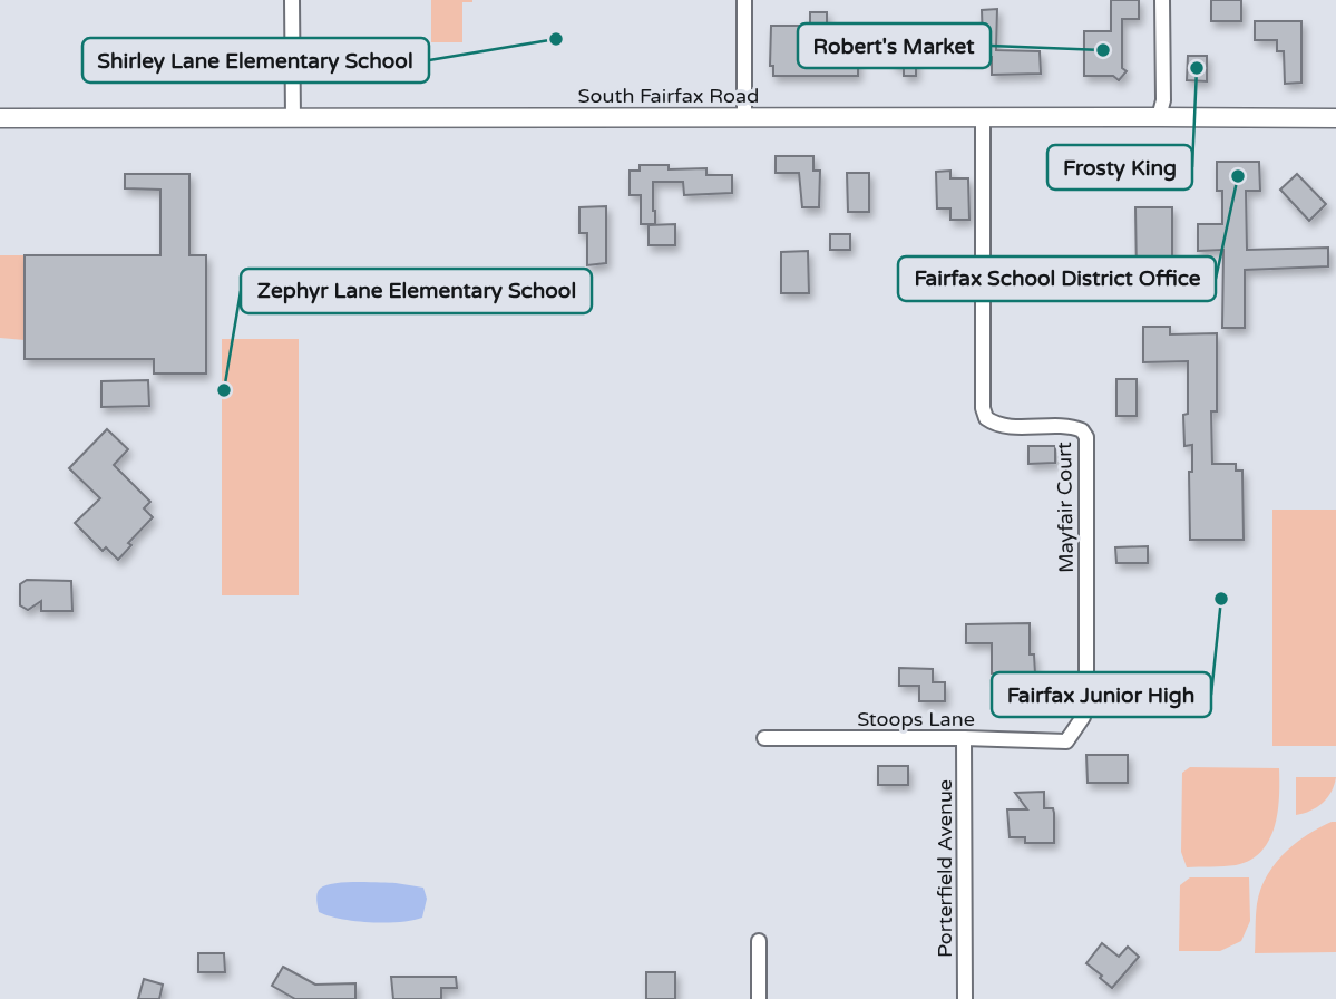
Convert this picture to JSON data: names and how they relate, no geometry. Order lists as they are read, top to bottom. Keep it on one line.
{"streets":{"street":["South Fairfax Road","Mayfair Court","Stoops Lane","Porterfield Avenue"]},"crossings":[["South Fairfax Road","Mayfair Court"],["Mayfair Court","Stoops Lane"],["Stoops Lane","Porterfield Avenue"]],"places":["Shirley Lane Elementary School","Robert's Market","Frosty King","Fairfax School District Office","Zephyr Lane Elementary School","Fairfax Junior High"]}
